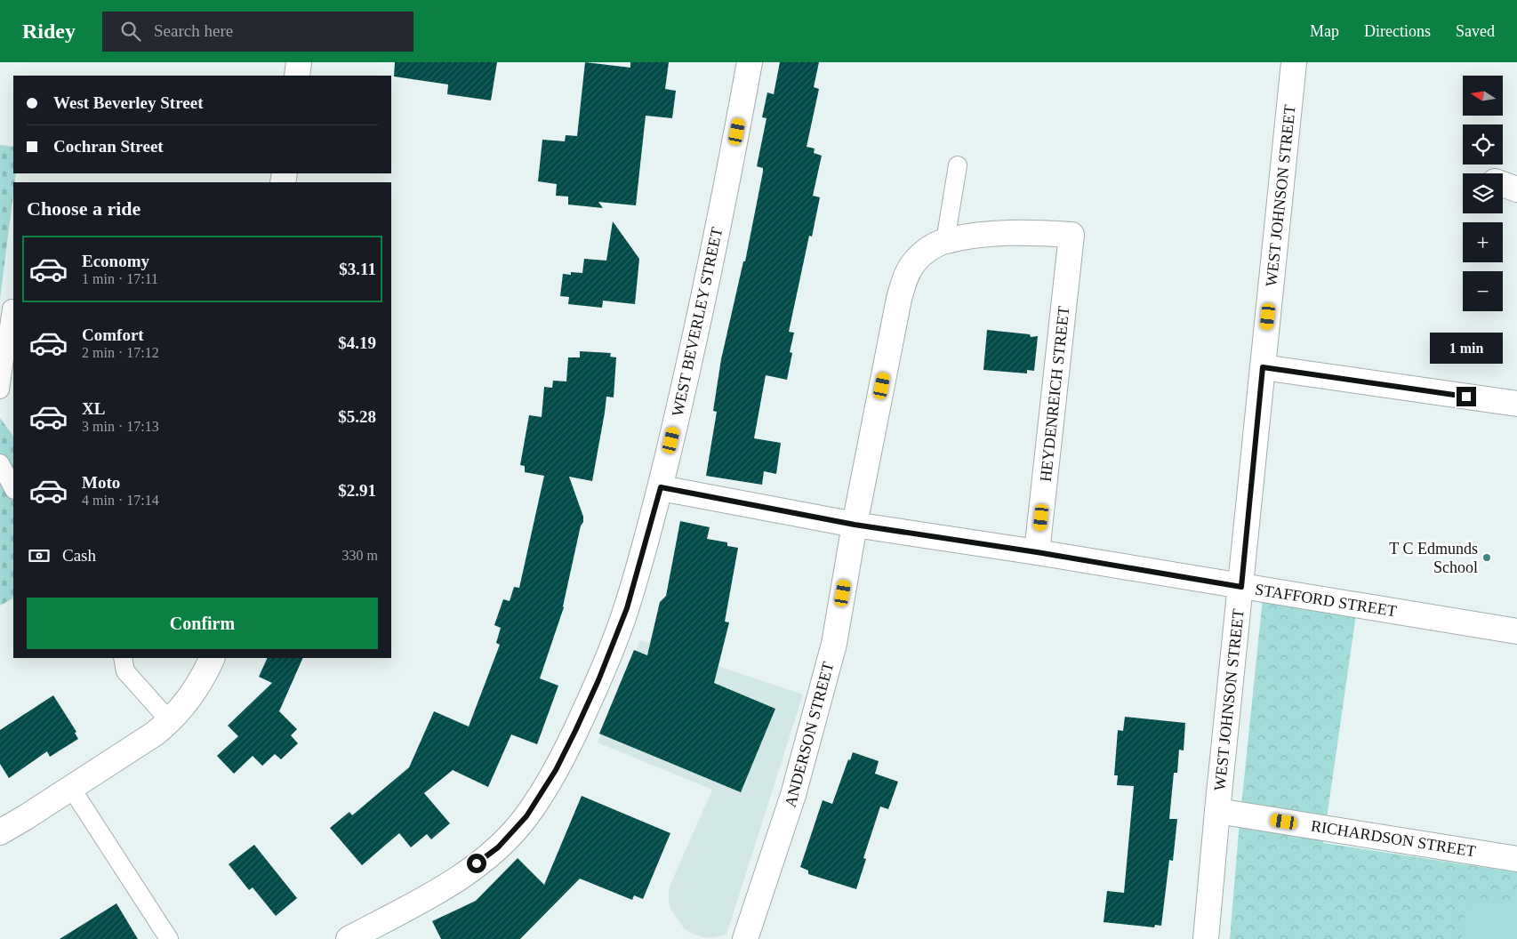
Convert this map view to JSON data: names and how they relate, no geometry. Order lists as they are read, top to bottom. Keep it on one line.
{"streets":{"street":["WEST JOHNSON STREET","WEST BEVERLEY STREET","HEYDENREICH STREET","STAFFORD STREET","ANDERSON STREET","RICHARDSON STREET"]},"crossings":[["WEST JOHNSON STREET","STAFFORD STREET"],["WEST JOHNSON STREET","RICHARDSON STREET"],["WEST BEVERLEY STREET","STAFFORD STREET"],["HEYDENREICH STREET","STAFFORD STREET"],["HEYDENREICH STREET","ANDERSON STREET"],["STAFFORD STREET","ANDERSON STREET"]],"places":["T C Edmunds School"],"north":"left","page":{"header":"Ridey","search":"Search here","nav":["Map","Directions","Saved"],"map_buttons":["+","−"],"banner":["West Beverley Street","Cochran Street"],"heading":"Choose a ride","list":[{"name":"Economy","note":"1 min · 17:11","value":"$3.11"},{"name":"Comfort","note":"2 min · 17:12","value":"$4.19"},{"name":"XL","note":"3 min · 17:13","value":"$5.28"},{"name":"Moto","note":"4 min · 17:14","value":"$2.91"}],"bubble":"1 min","pay":["Cash","330 m"],"buttons":"Confirm"}}
